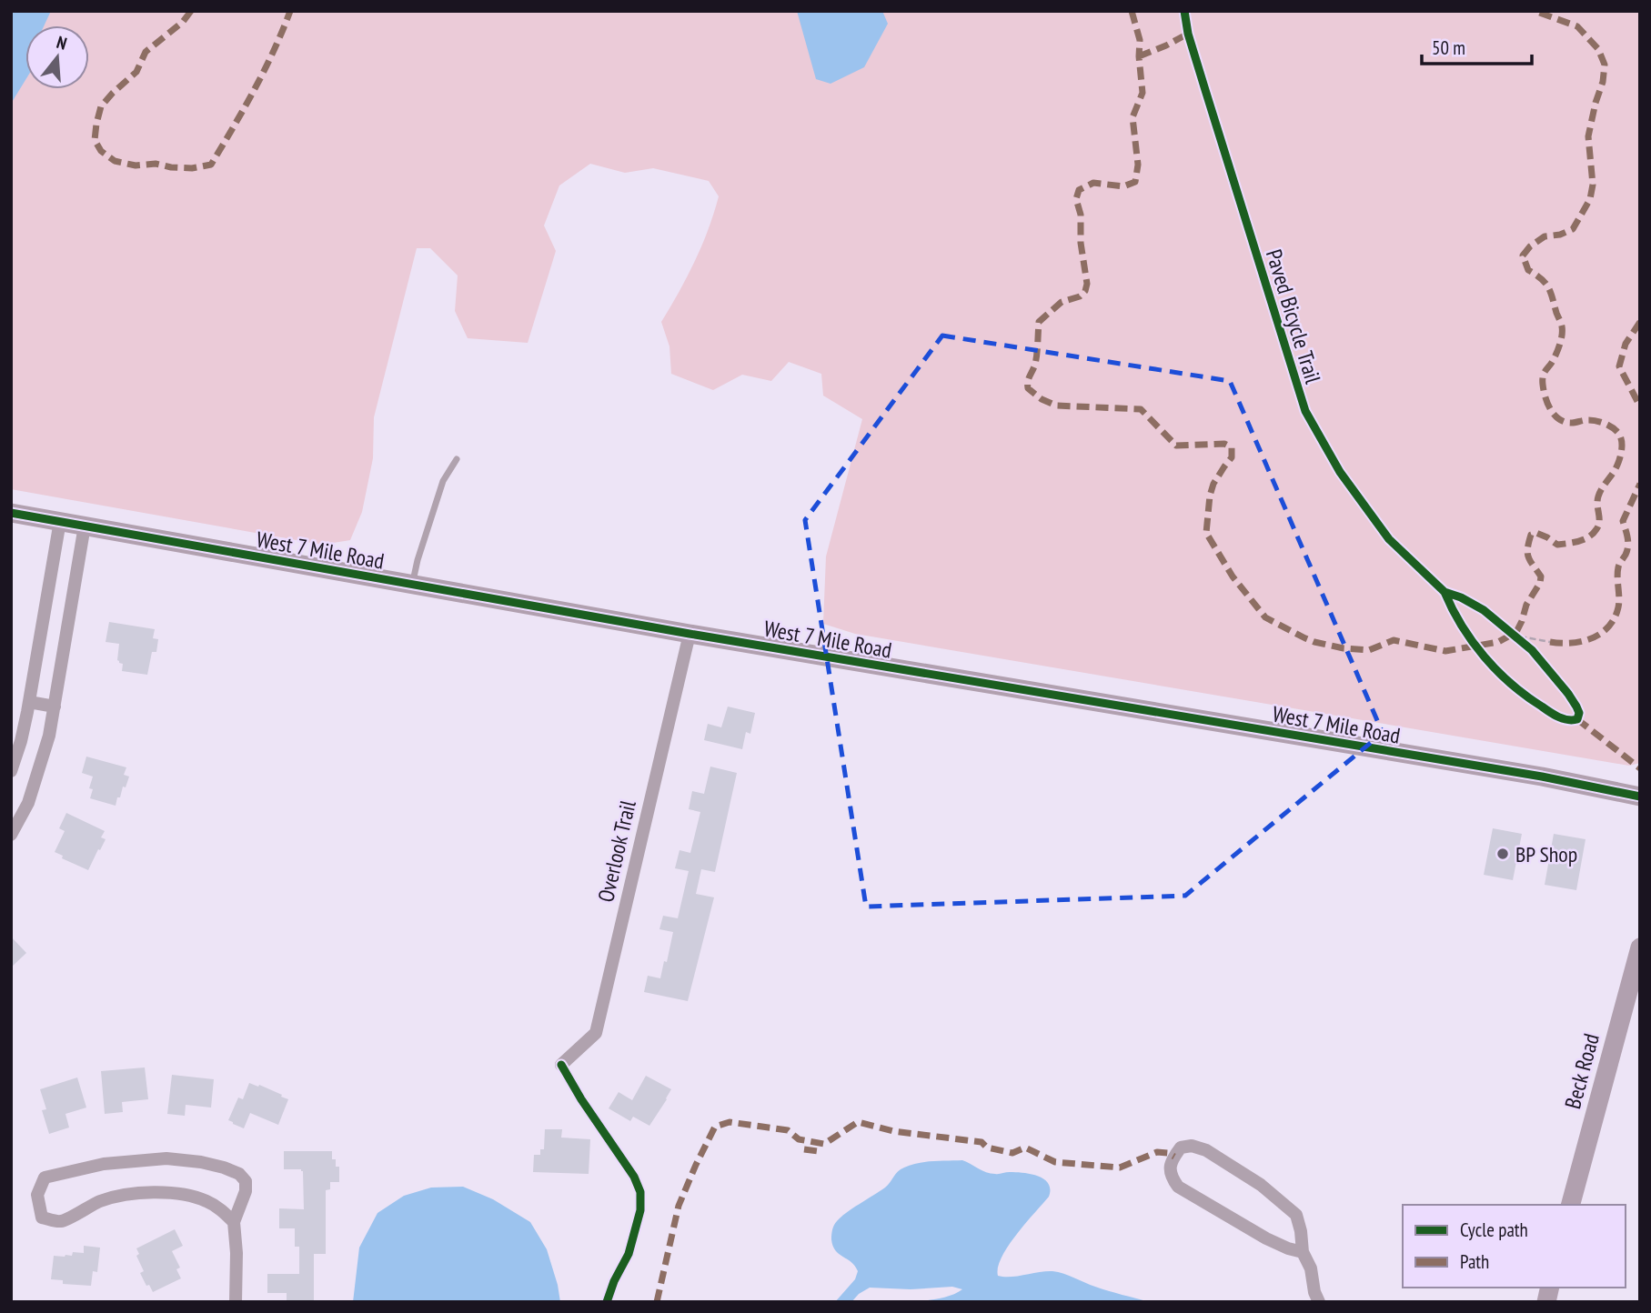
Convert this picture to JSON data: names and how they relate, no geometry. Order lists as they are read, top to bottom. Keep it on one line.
{"streets":{"street":["West 7 Mile Road","Overlook Trail","Beck Road"],"cycle path":["Paved Bicycle Trail"]},"crossings":[["West 7 Mile Road","Overlook Trail"]],"places":["BP Shop"],"legend":["Cycle path","Path"],"scale_bar":"50 m","north":"top"}
